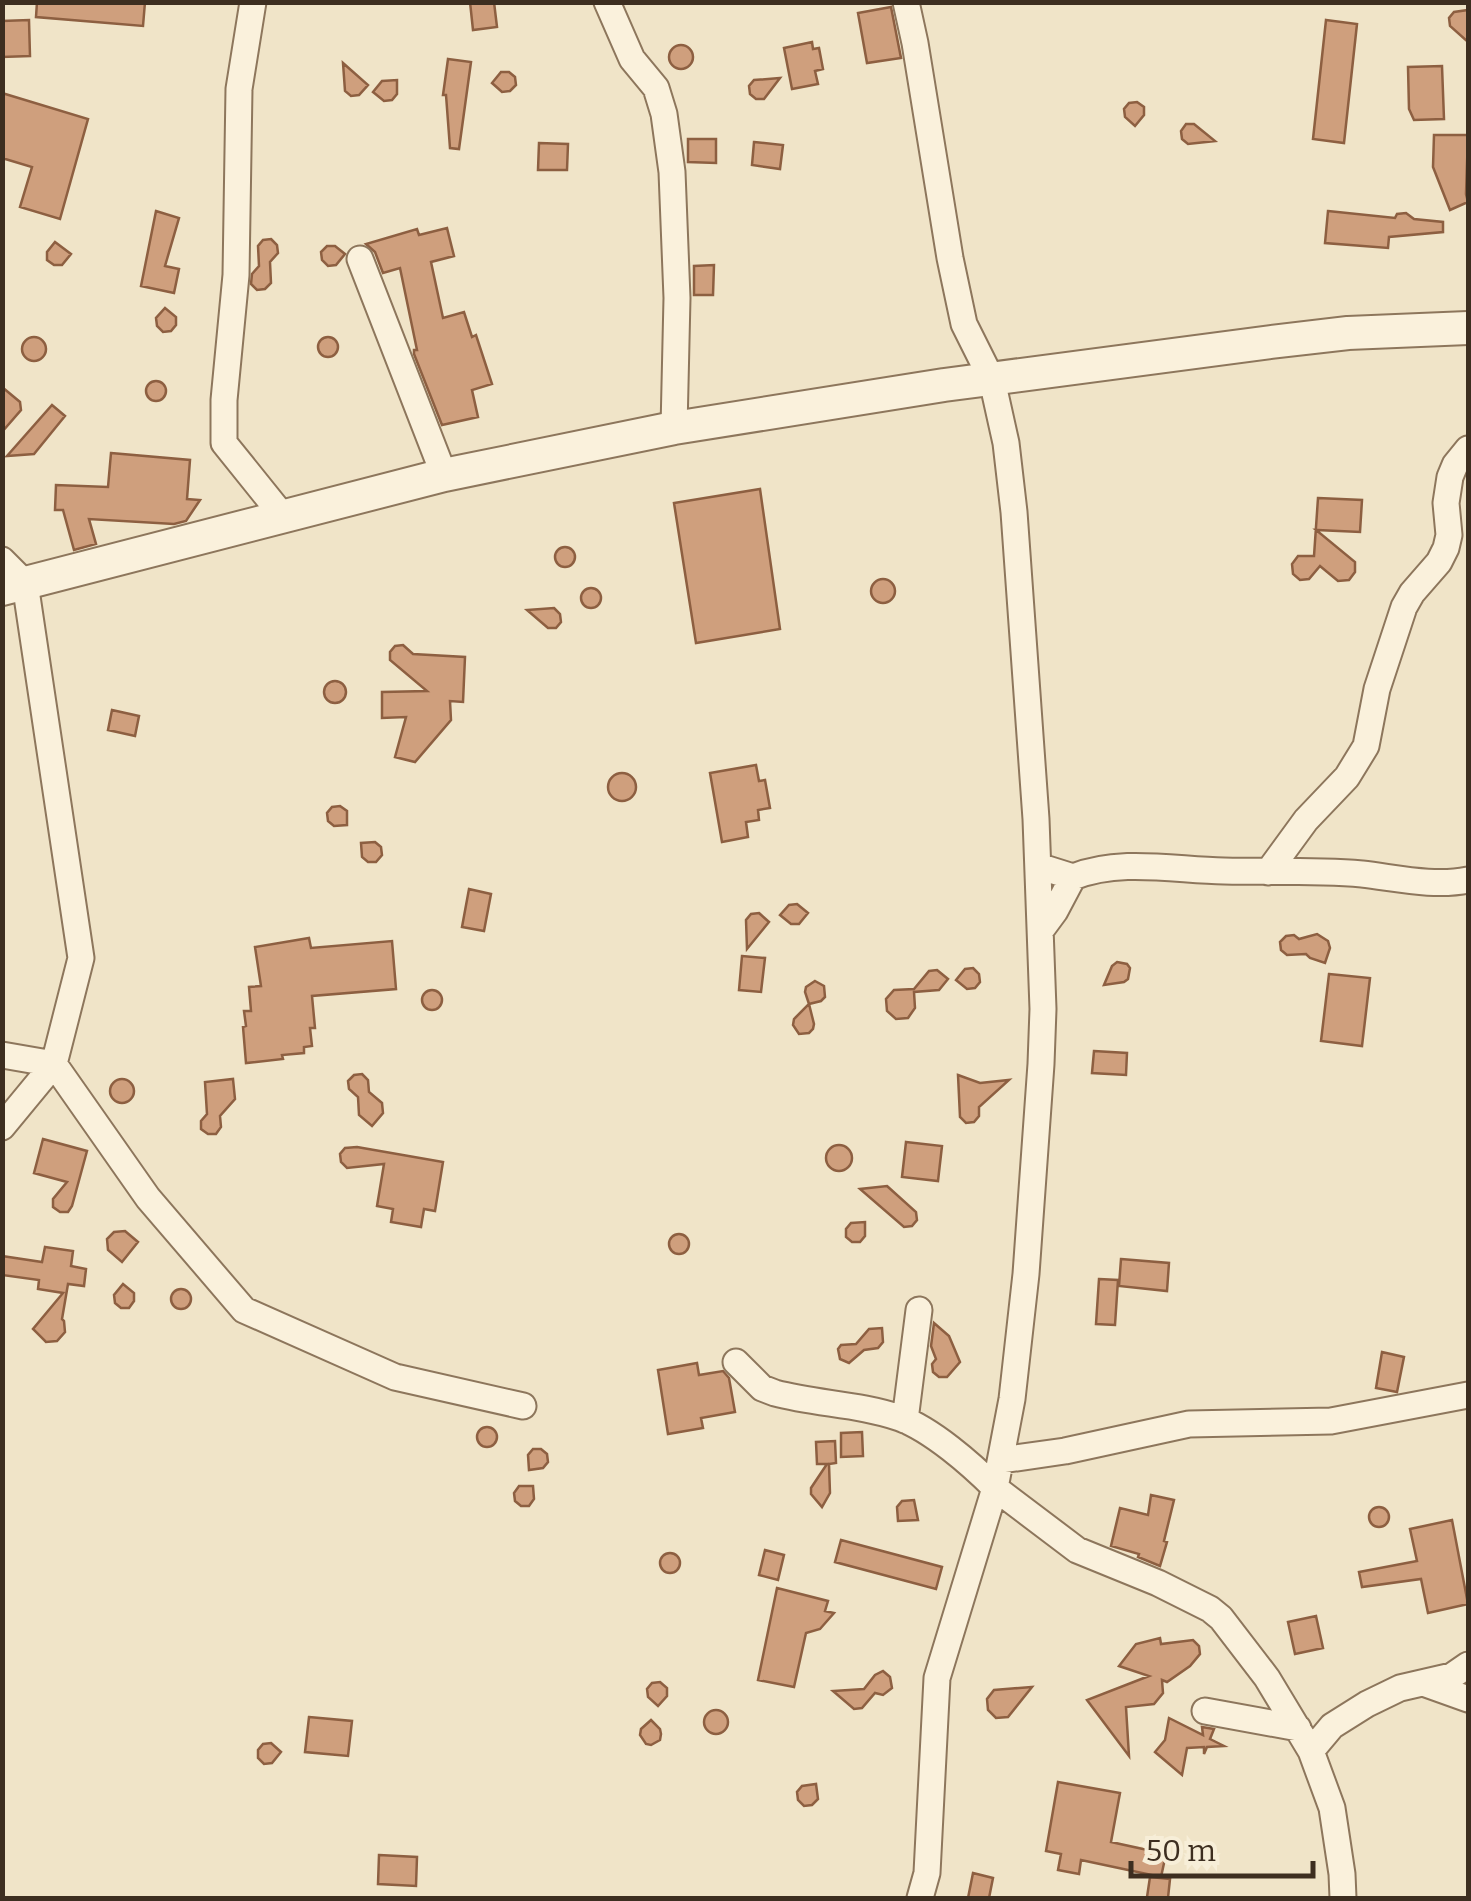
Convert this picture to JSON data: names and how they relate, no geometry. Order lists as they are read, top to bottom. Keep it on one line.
{"scale_bar":"50 m"}
